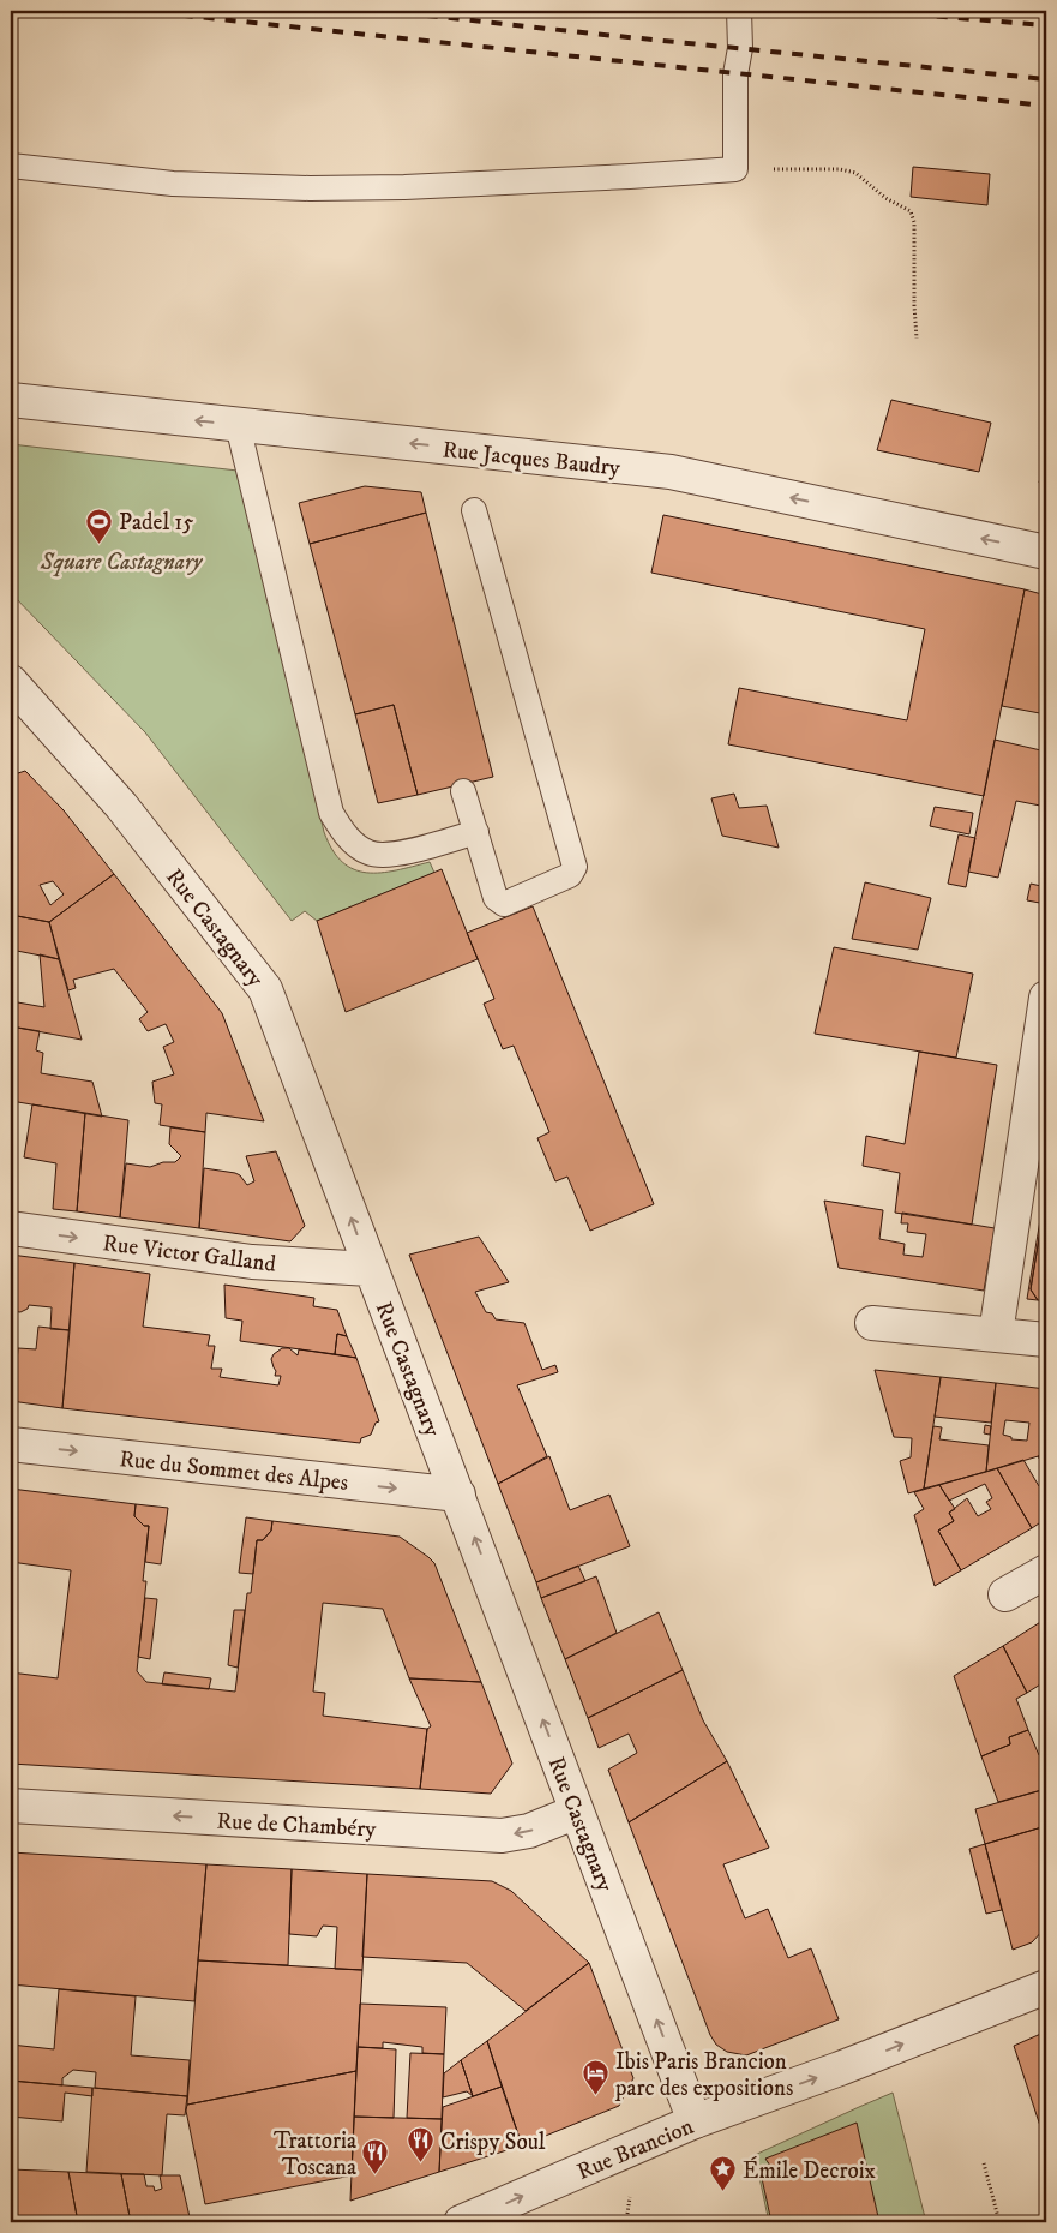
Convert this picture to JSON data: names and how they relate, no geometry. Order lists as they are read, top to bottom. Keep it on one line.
{"streets":{"street":["Rue Jacques Baudry","Rue Castagnary","Rue Victor Galland","Rue du Sommet des Alpes","Rue de Chambéry","Rue Brancion"]},"crossings":[["Rue Castagnary","Rue Victor Galland"],["Rue Castagnary","Rue du Sommet des Alpes"],["Rue Castagnary","Rue de Chambéry"],["Rue Castagnary","Rue Brancion"]],"one_way":["Rue Jacques Baudry","Rue Castagnary","Rue Victor Galland","Rue du Sommet des Alpes","Rue de Chambéry","Rue Brancion"],"parks":["Square Castagnary"],"places":{"sports":["Padel 15"],"hotel":["Ibis Paris Brancion parc des expositions"],"restaurant":["Crispy Soul","Trattoria Toscana"],"place":["Émile Decroix"]}}
